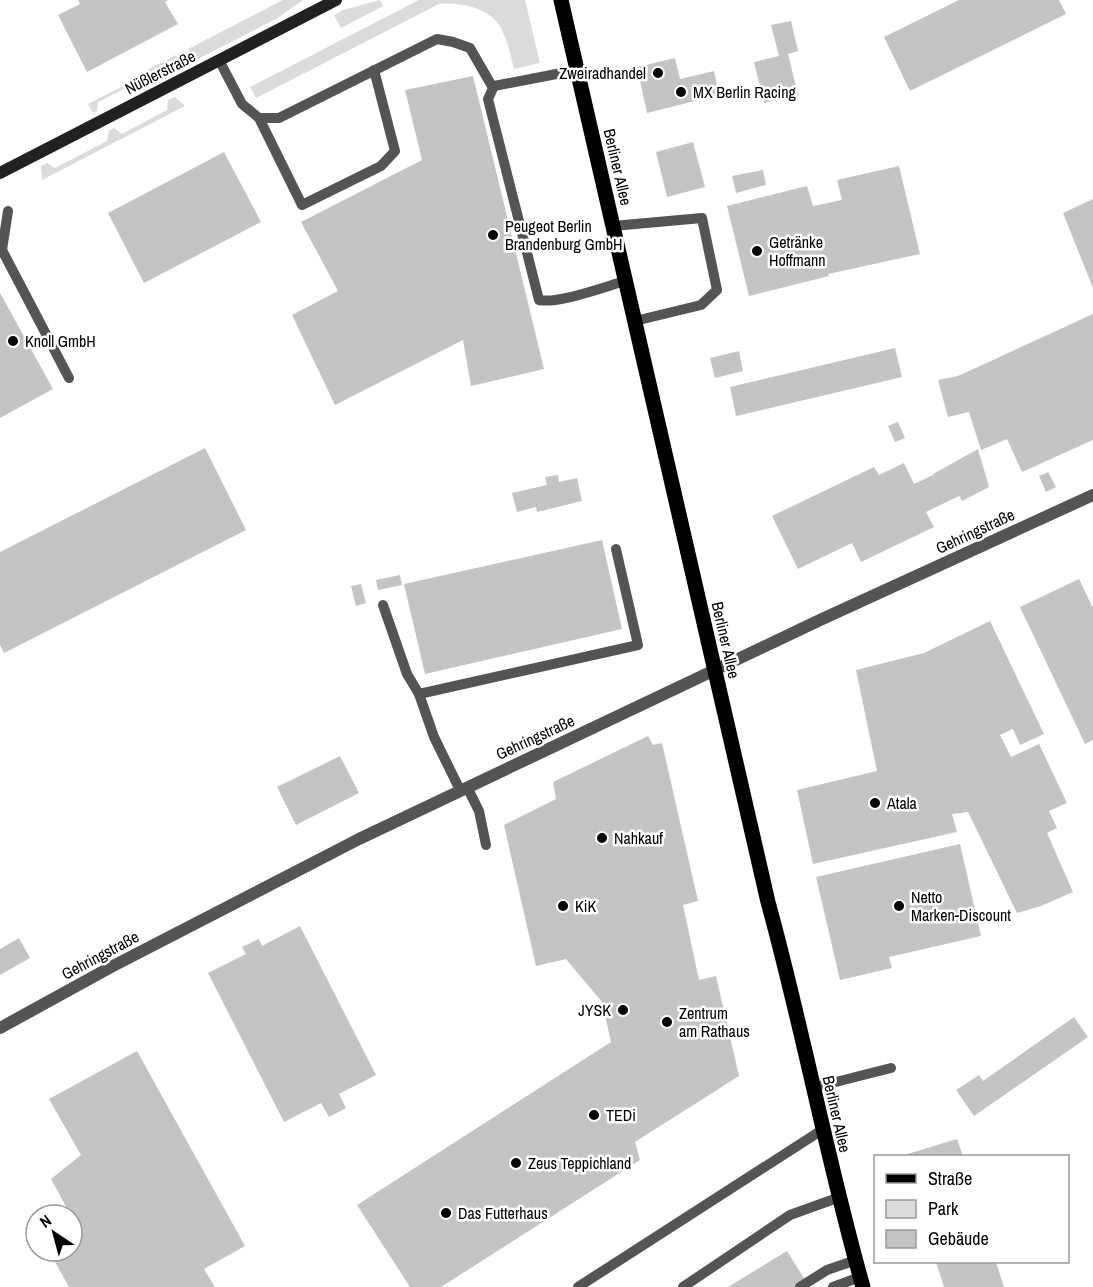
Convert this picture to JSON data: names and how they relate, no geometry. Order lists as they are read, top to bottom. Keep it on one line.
{"streets":{"main road":["Berliner Allee"],"street":["Nüßlerstraße","Gehringstraße"]},"crossings":[["Berliner Allee","Gehringstraße"]],"places":["Zweiradhandel","MX Berlin Racing","Peugeot Berlin Brandenburg GmbH","Getränke Hoffmann","Knoll GmbH","Atala","Nahkauf","KiK","Netto Marken-Discount","JYSK","Zentrum am Rathaus","TEDi","Zeus Teppichland","Das Futterhaus"],"legend":["Straße","Park","Gebäude"],"north":"top left"}
